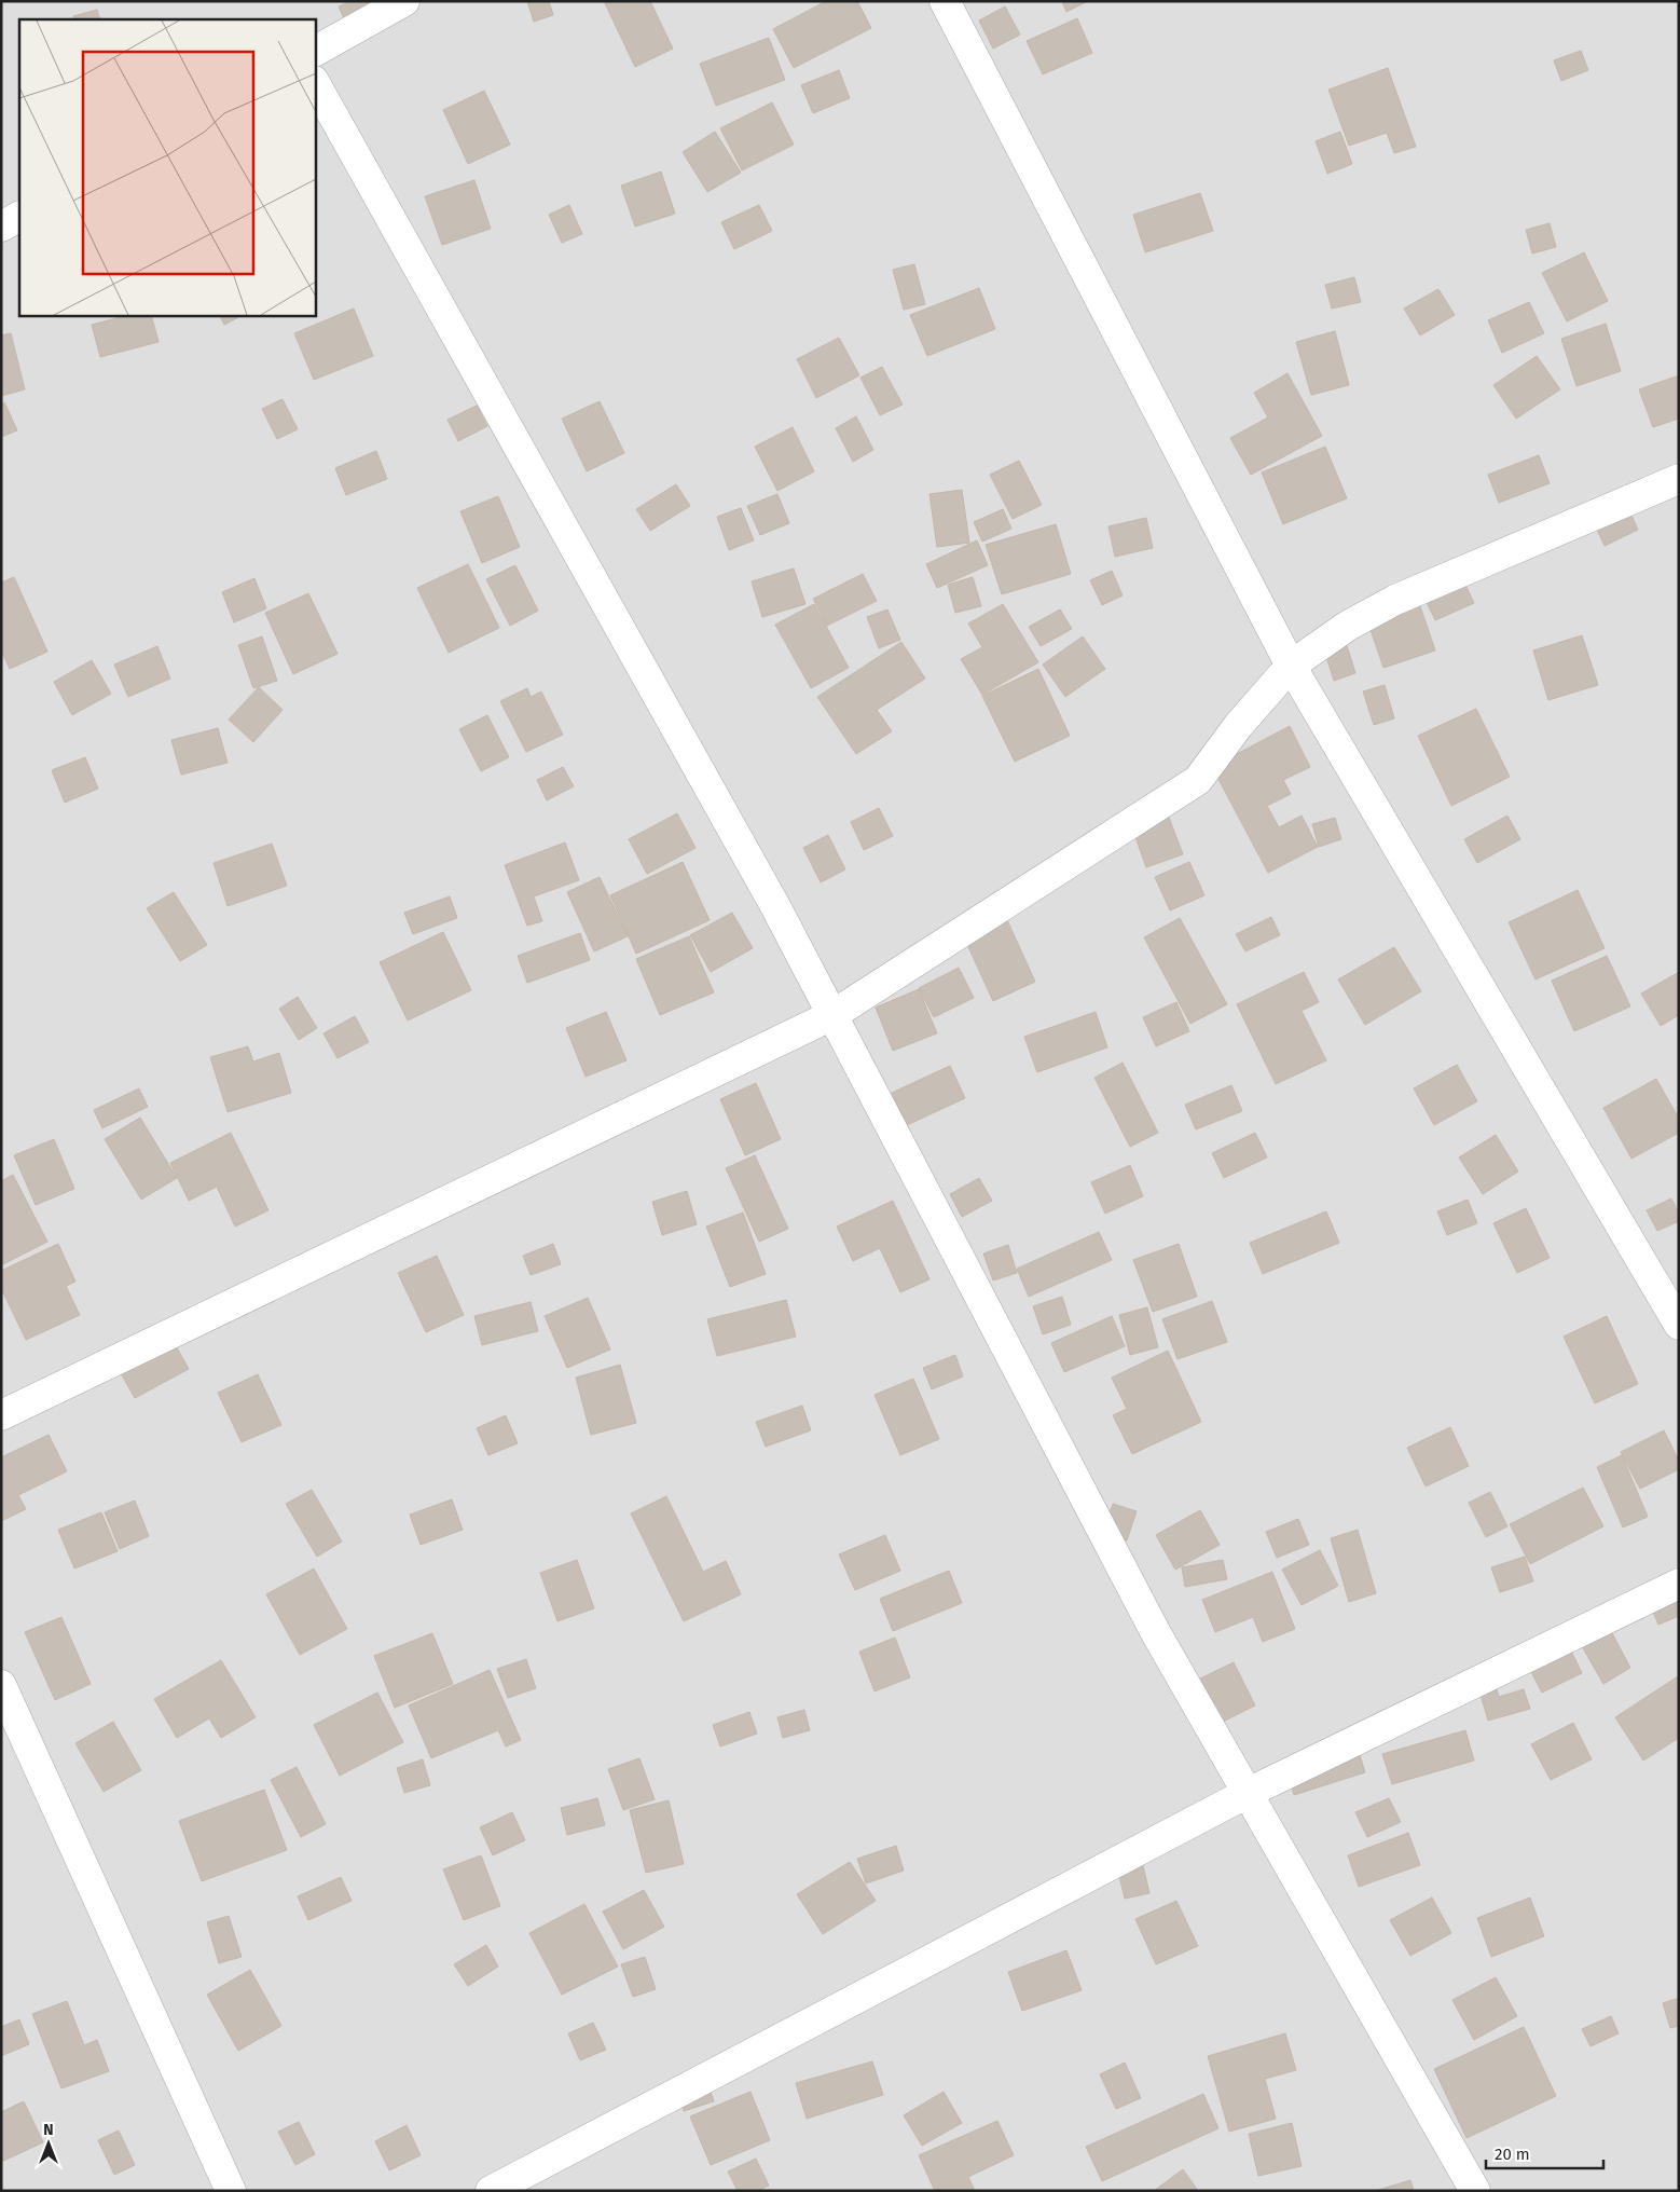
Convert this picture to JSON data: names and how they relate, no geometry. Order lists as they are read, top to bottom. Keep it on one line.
{"scale_bar":"20 m","north":"top"}
